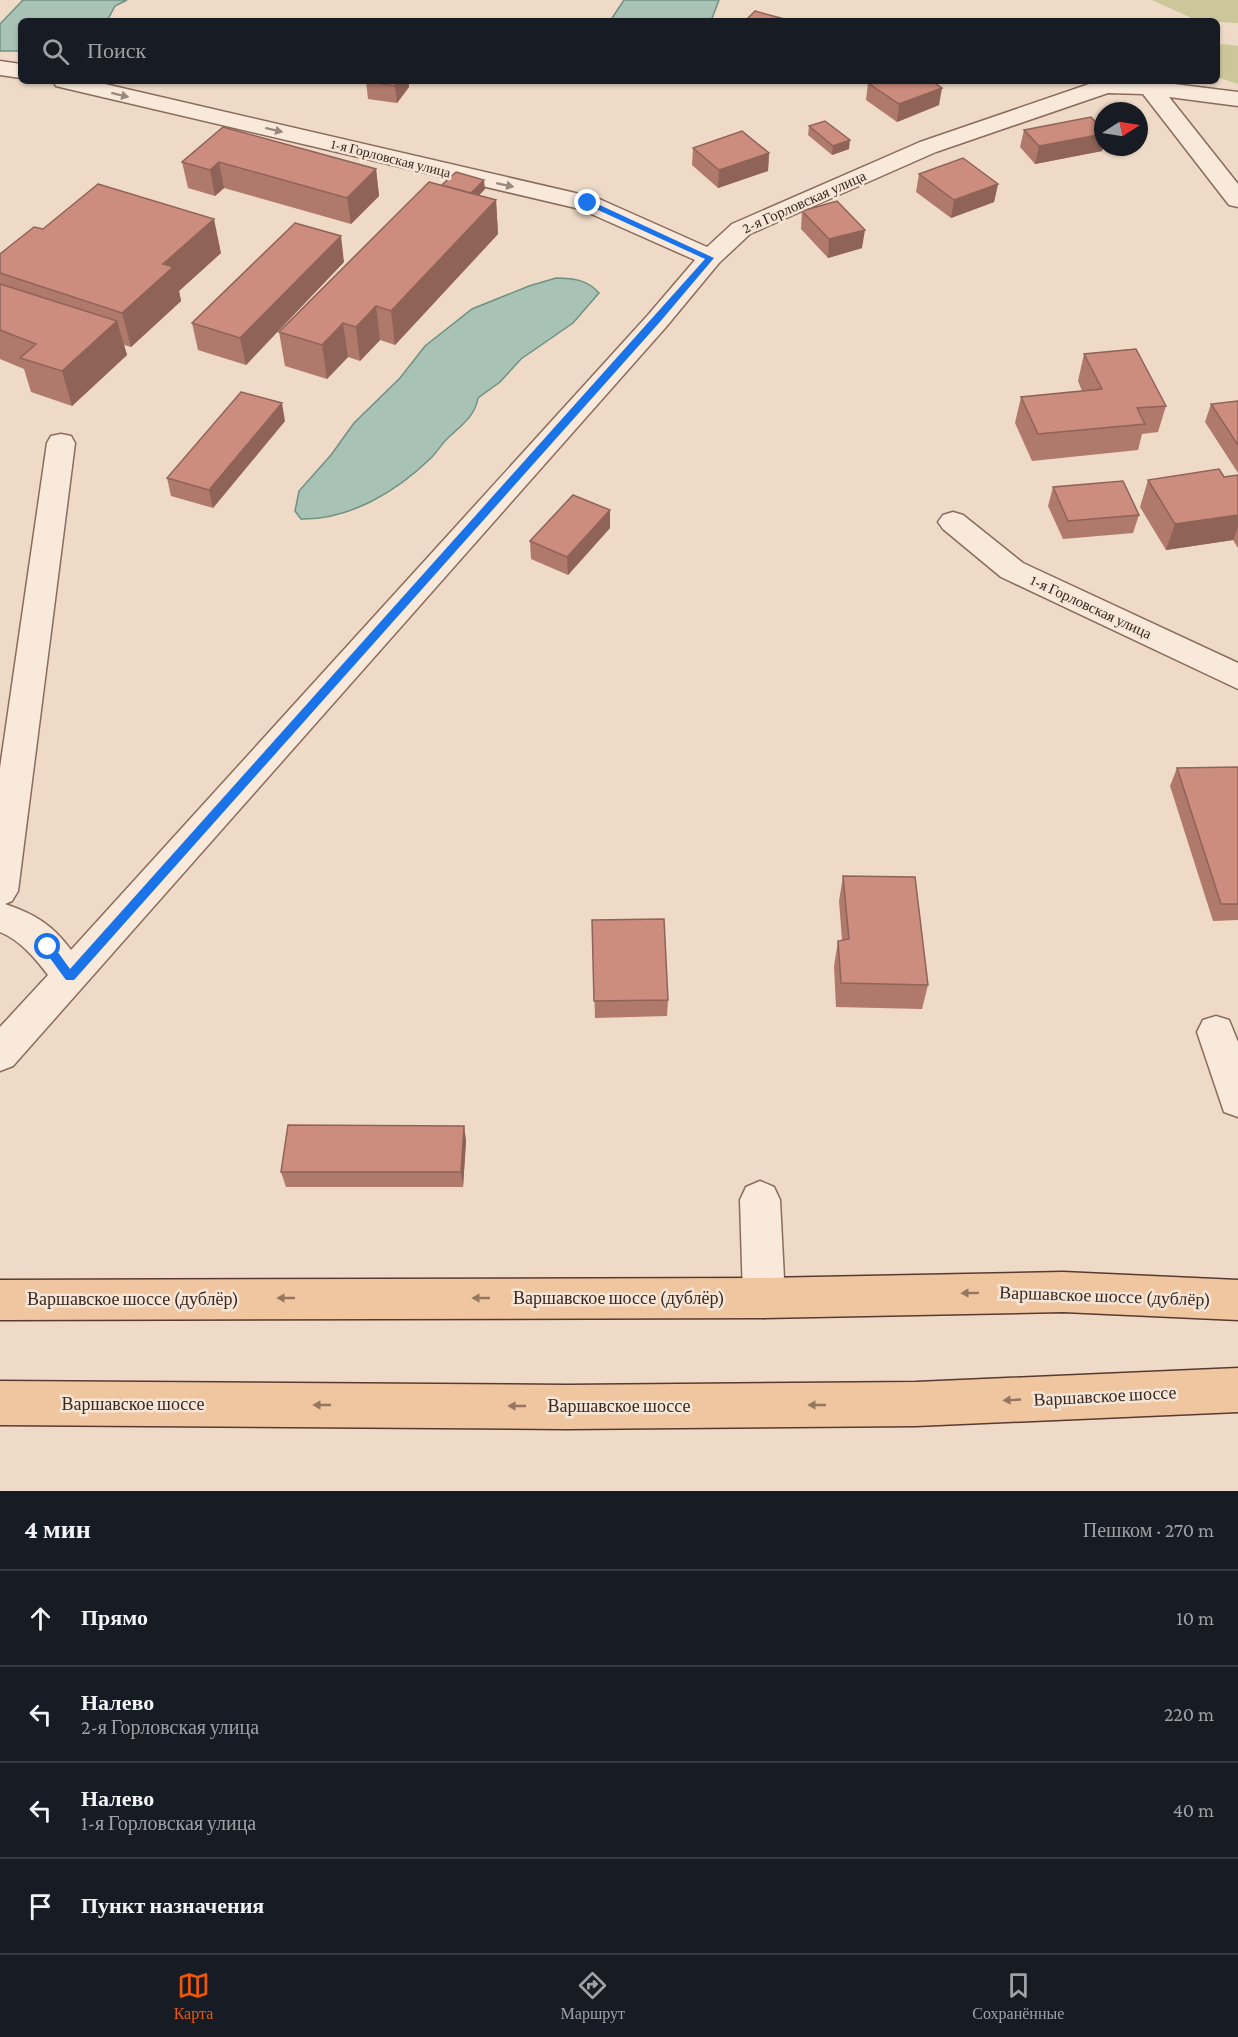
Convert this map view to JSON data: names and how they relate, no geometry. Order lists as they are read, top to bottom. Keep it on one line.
{"streets":{"main road":["Варшавское шоссе (дублёр)","Варшавское шоссе"],"street":["1-я Горловская улица","2-я Горловская улица"]},"crossings":[["1-я Горловская улица","2-я Горловская улица"]],"one_way":["1-я Горловская улица","Варшавское шоссе (дублёр)","Варшавское шоссе"],"north":"right","page":{"search":"Поиск","heading":["4 мин","Пешком · 270 m"],"list":[["Прямо","10 m"],["Налево","2-я Горловская улица","220 m"],["Налево","1-я Горловская улица","40 m"],"Пункт назначения"],"nav":["Карта","Маршрут","Сохранённые"]}}
